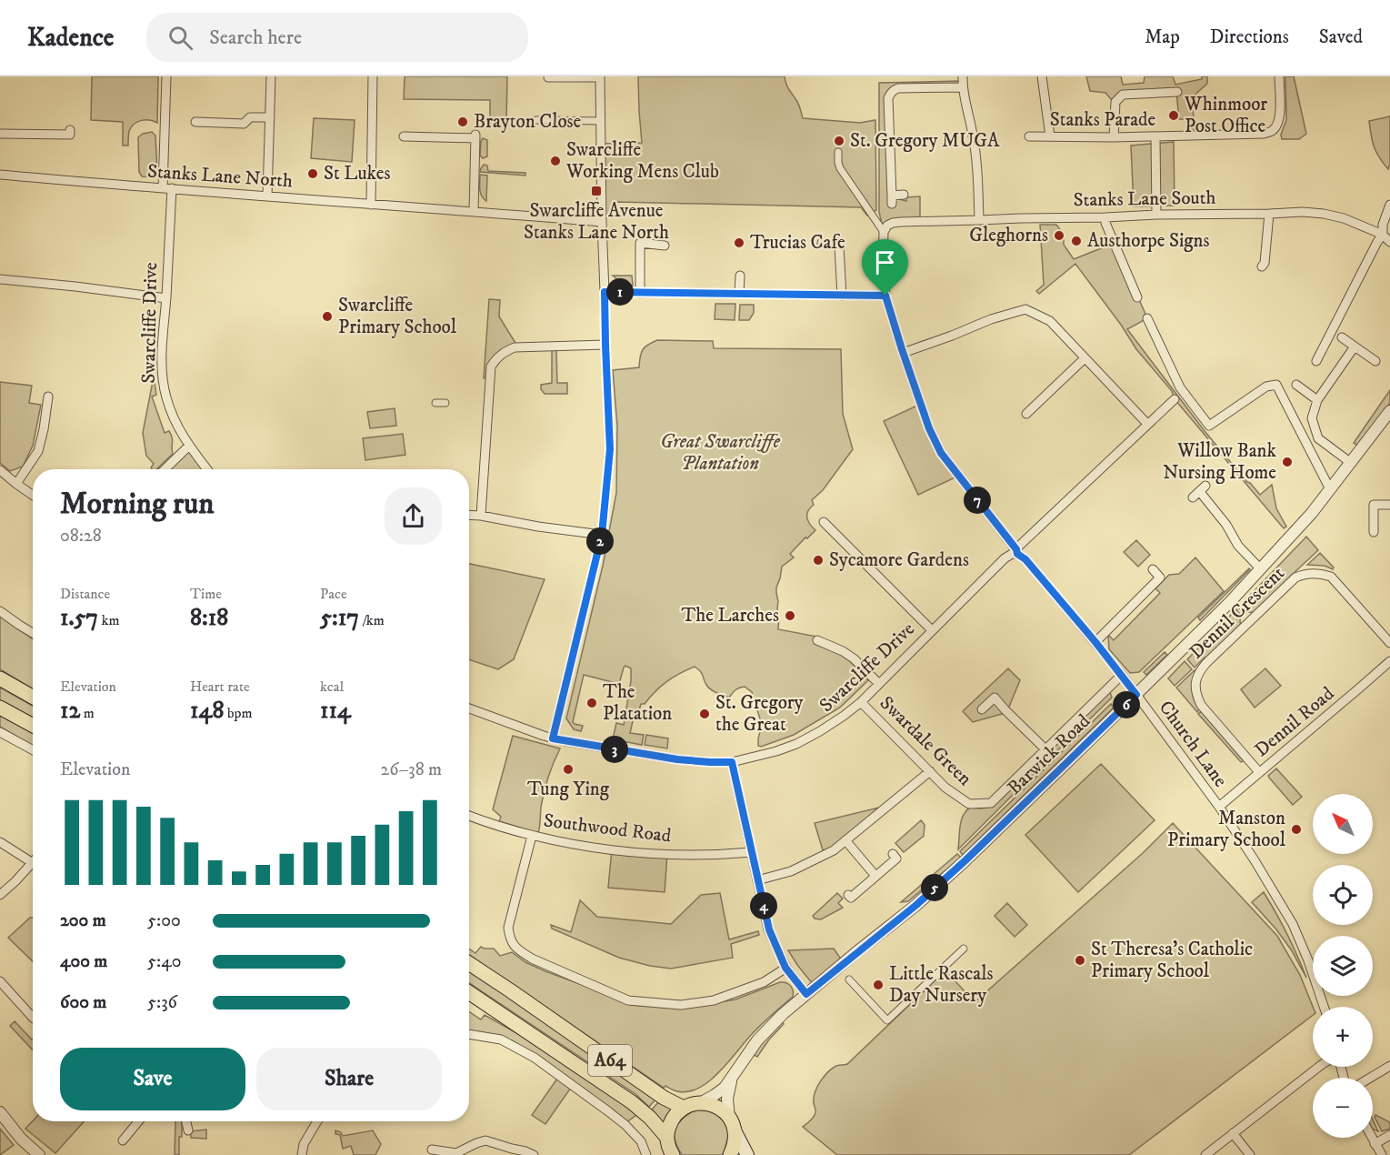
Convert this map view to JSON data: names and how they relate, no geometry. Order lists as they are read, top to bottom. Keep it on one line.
{"streets":{"highway":["A64"],"street":["Stanks Parade","Stanks Lane North","Stanks Lane South","Swarcliffe Drive","Dennil Crescent","Dennil Road","Swardale Green","Church Lane","Barwick Road","Southwood Road"]},"crossings":[["Stanks Lane North","Swarcliffe Drive"],["Stanks Lane South","Church Lane"],["Swarcliffe Drive","Swardale Green"],["Swarcliffe Drive","Church Lane"],["Dennil Crescent","Dennil Road"],["Dennil Road","Church Lane"],["Swardale Green","Church Lane"],["Church Lane","Barwick Road"]],"parks":["Great Swarcliffe Plantation"],"places":{"other":["Whinmoor Post Office","Brayton Close","St. Gregory MUGA","Swarcliffe Working Mens Club","St Lukes","Gleghorns","Austhorpe Signs","Trucias Cafe","Swarcliffe Primary School","Willow Bank Nursing Home","Sycamore Gardens","The Larches","The Platation","St. Gregory the Great","Tung Ying","Manston Primary School","St Theresa's Catholic Primary School","Little Rascals Day Nursery"],"transit":["Swarcliffe Avenue Stanks Lane North"]},"north":"top left","page":{"header":"Kadence","search":"Search here","nav":["Map","Directions","Saved"],"pins":["1","7","2","6","3","5","4"],"heading":["Morning run","08:28"],"stats":[["Distance","1.57 km"],["Time","8:18"],["Pace","5:17 /km"],["Elevation","12 m"],["Heart rate","148 bpm"],["kcal","114"]],"chart":["Elevation","26–38 m"],"map_buttons":["+","−"],"list":[{"name":"200 m","note":"5:00"},{"name":"400 m","note":"5:40"},{"name":"600 m","note":"5:36"}],"buttons":["Save","Share"]}}
